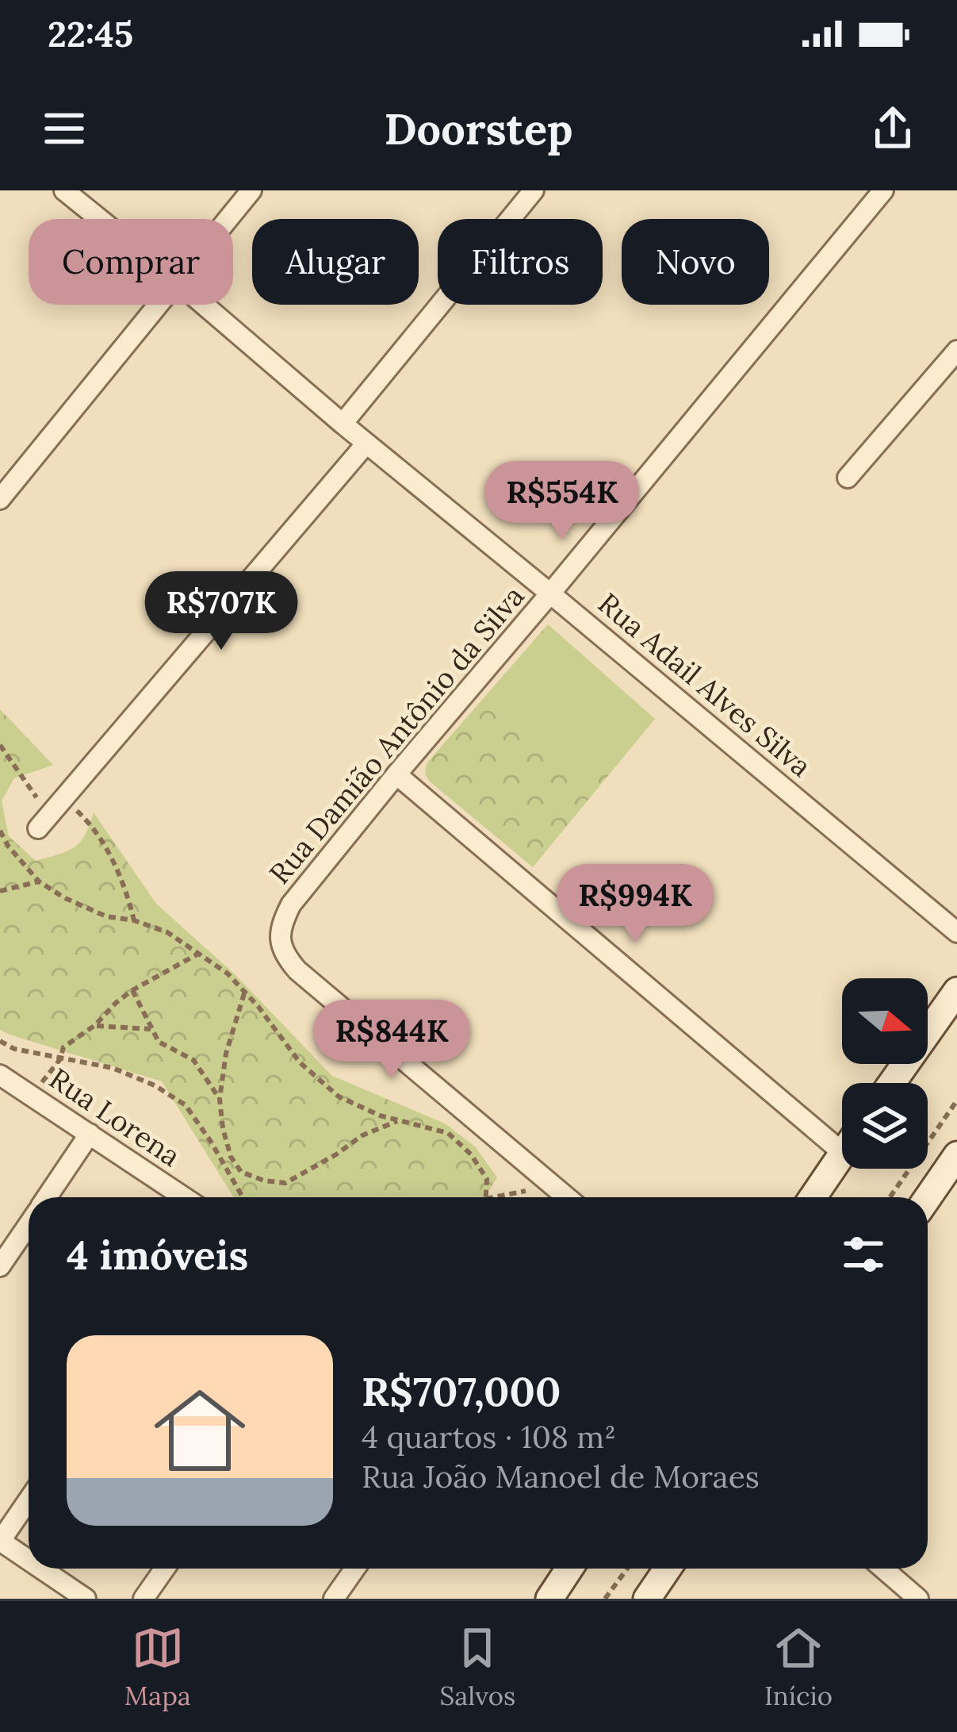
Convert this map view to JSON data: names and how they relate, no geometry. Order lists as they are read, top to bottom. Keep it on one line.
{"streets":{"street":["Rua Adail Alves Silva","Rua Damião Antônio da Silva","Rua Lorena"]},"crossings":[["Rua Adail Alves Silva","Rua Damião Antônio da Silva"]],"north":"right","page":{"status":"22:45","header":"Doorstep","chip":["Comprar","Alugar","Filtros","Novo"],"price":["R$554K","R$707K","R$994K","R$844K"],"heading":"4 imóveis","list":[{"name":"R$707,000","note":"4 quartos · 108 m² · Rua João Manoel de Moraes"}],"tabs":["Mapa","Salvos","Início"]}}
